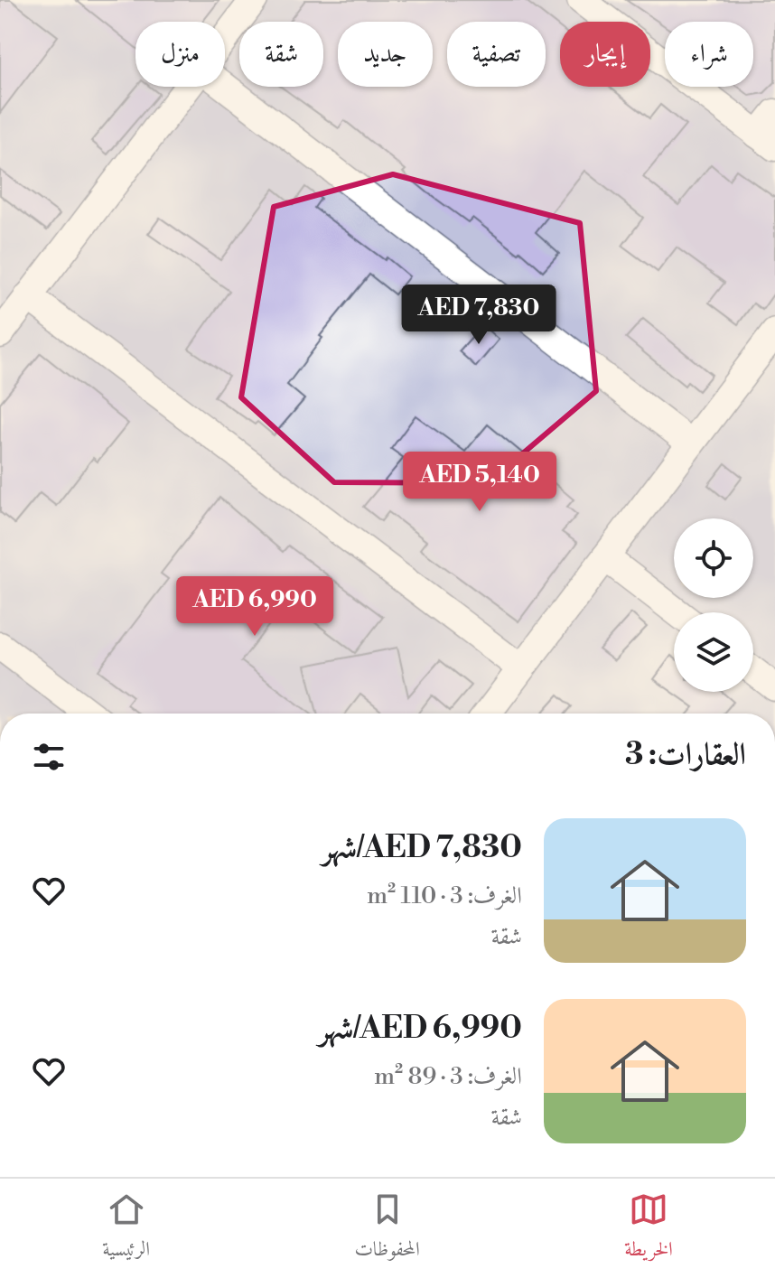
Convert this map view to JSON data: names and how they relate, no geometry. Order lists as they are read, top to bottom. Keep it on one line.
{"page":{"chip":["شراء","إيجار","تصفية","جديد","شقة","منزل"],"price":["AED 7,830","AED 5,140","AED 6,990"],"heading":"العقارات: 3","list":[{"name":"AED 7,830/شهر","note":"الغرف: 3 · 110 m² · شقة"},{"name":"AED 6,990/شهر","note":"الغرف: 3 · 89 m² · شقة"}],"tabs":["الخريطة","المحفوظات","الرئيسية"]}}
